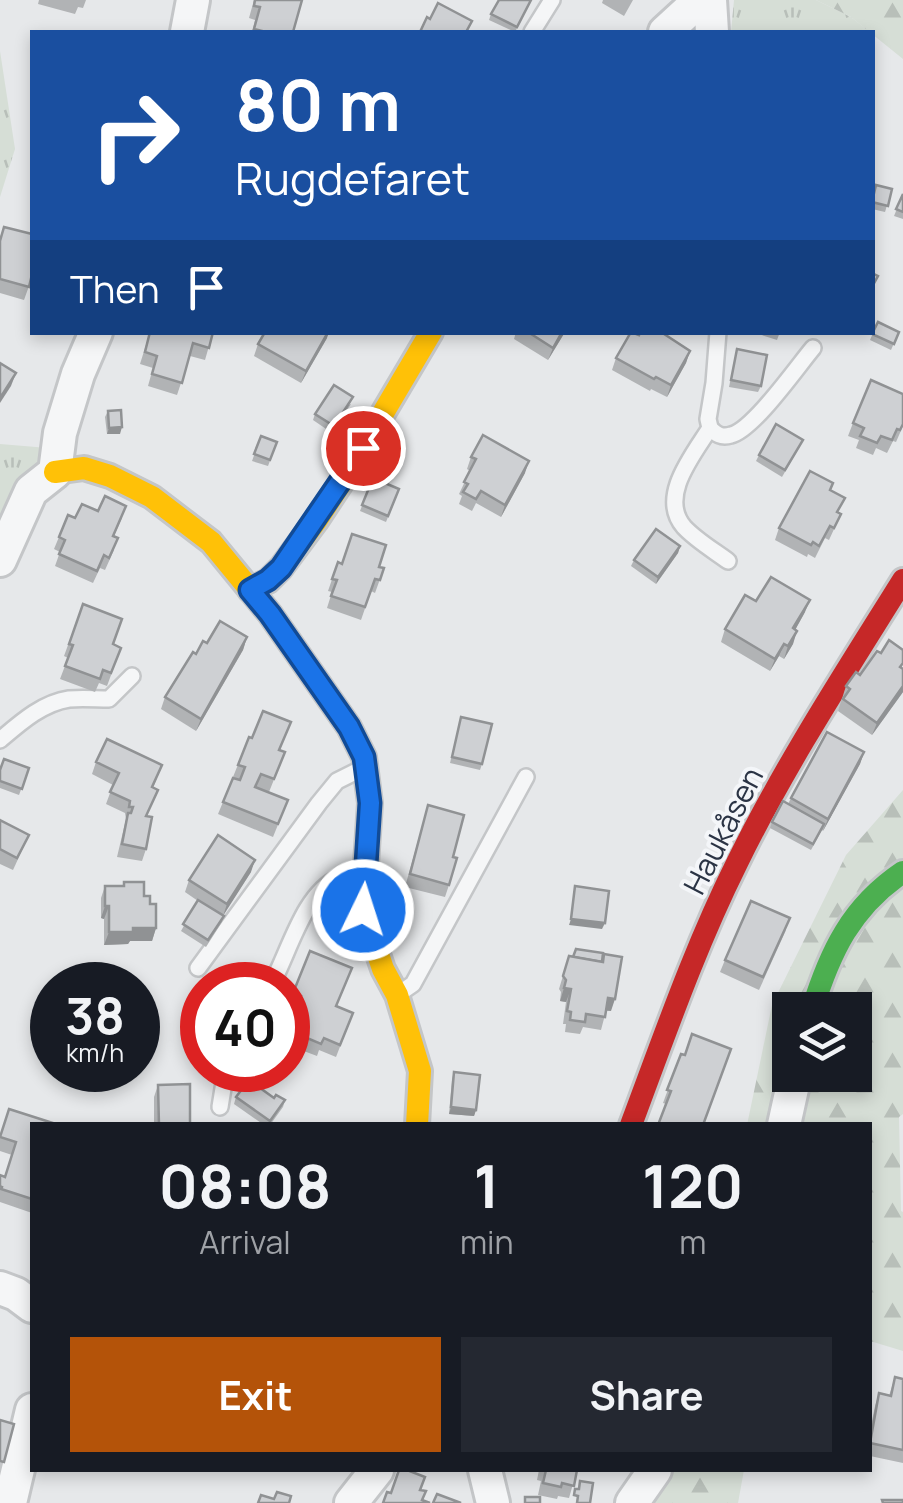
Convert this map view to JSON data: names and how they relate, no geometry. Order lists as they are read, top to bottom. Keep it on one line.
{"streets":{"street":["Haukåsen"]},"page":{"turn":["80 m","Rugdefaret"],"then":"Then","speed":"38 km/h","limit":"40","eta":["08:08","Arrival","1","min","120","m"],"buttons":["Exit","Share"]}}
